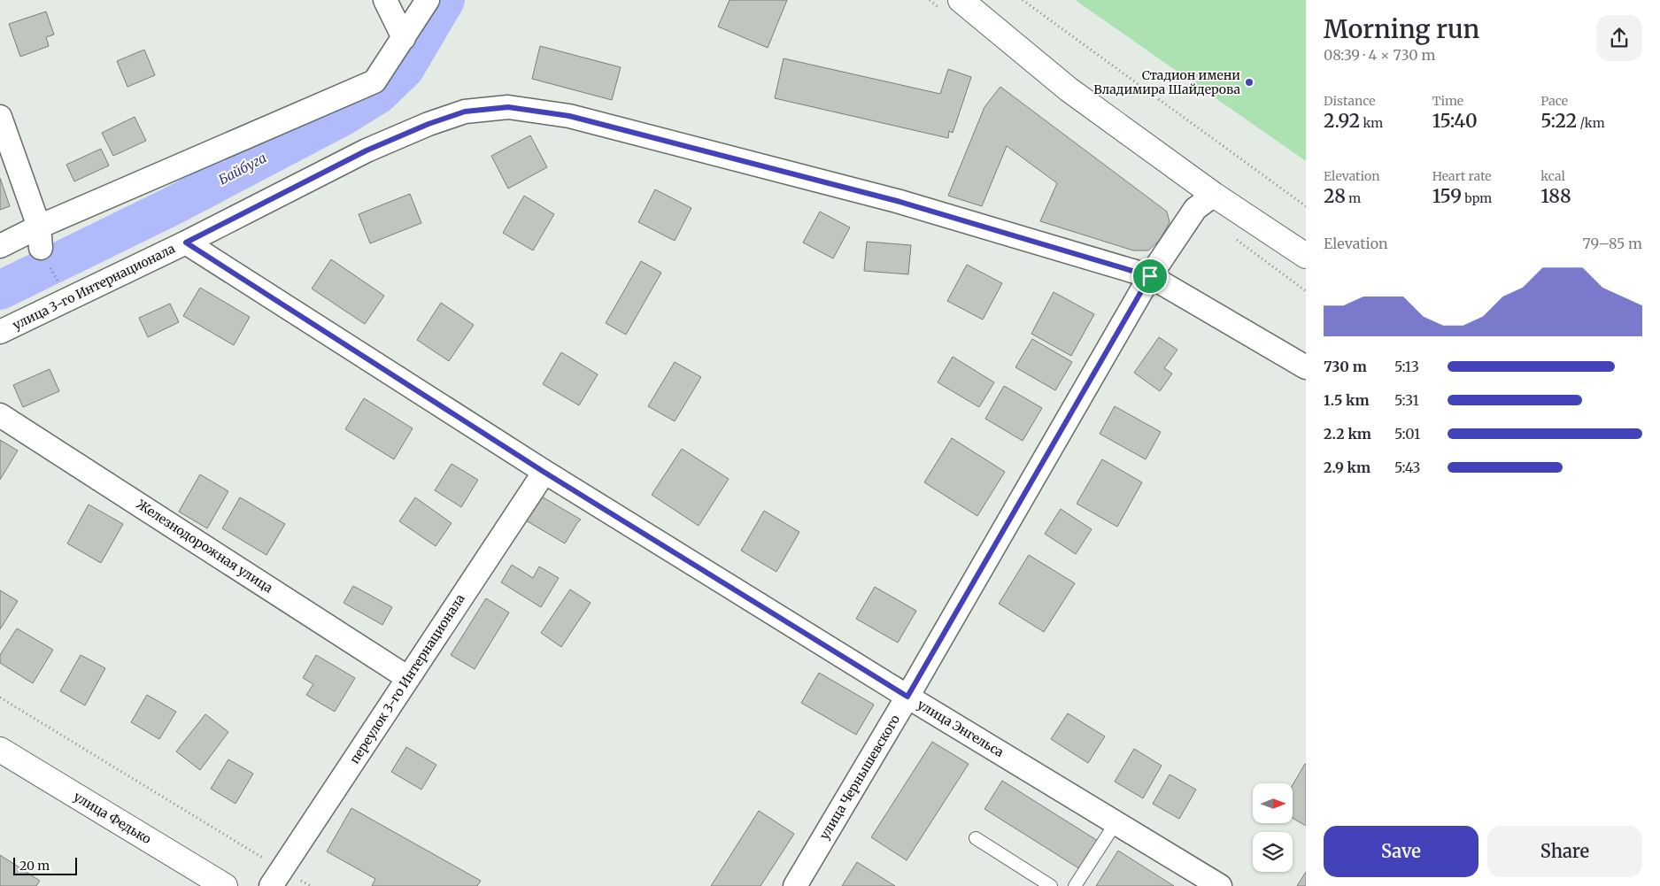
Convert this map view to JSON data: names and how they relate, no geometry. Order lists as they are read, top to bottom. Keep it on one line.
{"streets":{"main road":["улица Федько"],"street":["улица 3-го Интернационала","Железнодорожная улица","переулок 3-го Интернационала","улица Энгельса","улица Чернышевского"]},"crossings":[["улица 3-го Интернационала","улица Энгельса"],["улица 3-го Интернационала","улица Чернышевского"],["Железнодорожная улица","переулок 3-го Интернационала"],["переулок 3-го Интернационала","улица Энгельса"],["улица Энгельса","улица Чернышевского"]],"water":["Байбуга"],"places":["Стадион имени Владимира Шайдерова"],"scale_bar":"20 m","north":"right","page":{"heading":["Morning run","08:39 · 4 × 730 m"],"stats":[["Distance","2.92 km"],["Time","15:40"],["Pace","5:22 /km"],["Elevation","28 m"],["Heart rate","159 bpm"],["kcal","188"]],"chart":["Elevation","79–85 m"],"list":[{"name":"730 m","note":"5:13"},{"name":"1.5 km","note":"5:31"},{"name":"2.2 km","note":"5:01"},{"name":"2.9 km","note":"5:43"}],"buttons":["Save","Share"],"scale":"20 m"}}
